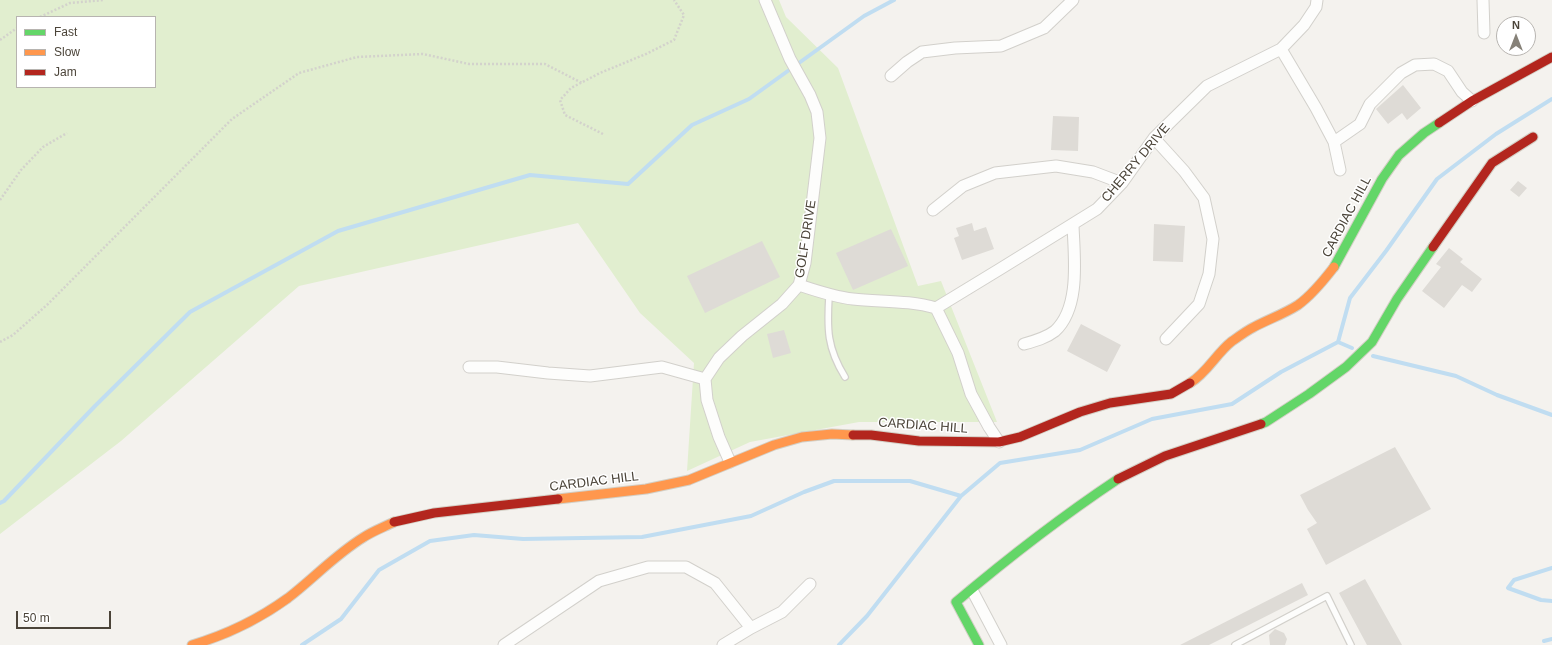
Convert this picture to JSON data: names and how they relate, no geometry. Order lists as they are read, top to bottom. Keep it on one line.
{"streets":{"main road":["CARDIAC HILL"],"street":["CHERRY DRIVE","GOLF DRIVE"]},"legend":["Fast","Slow","Jam"],"scale_bar":"50 m","north":"top"}
